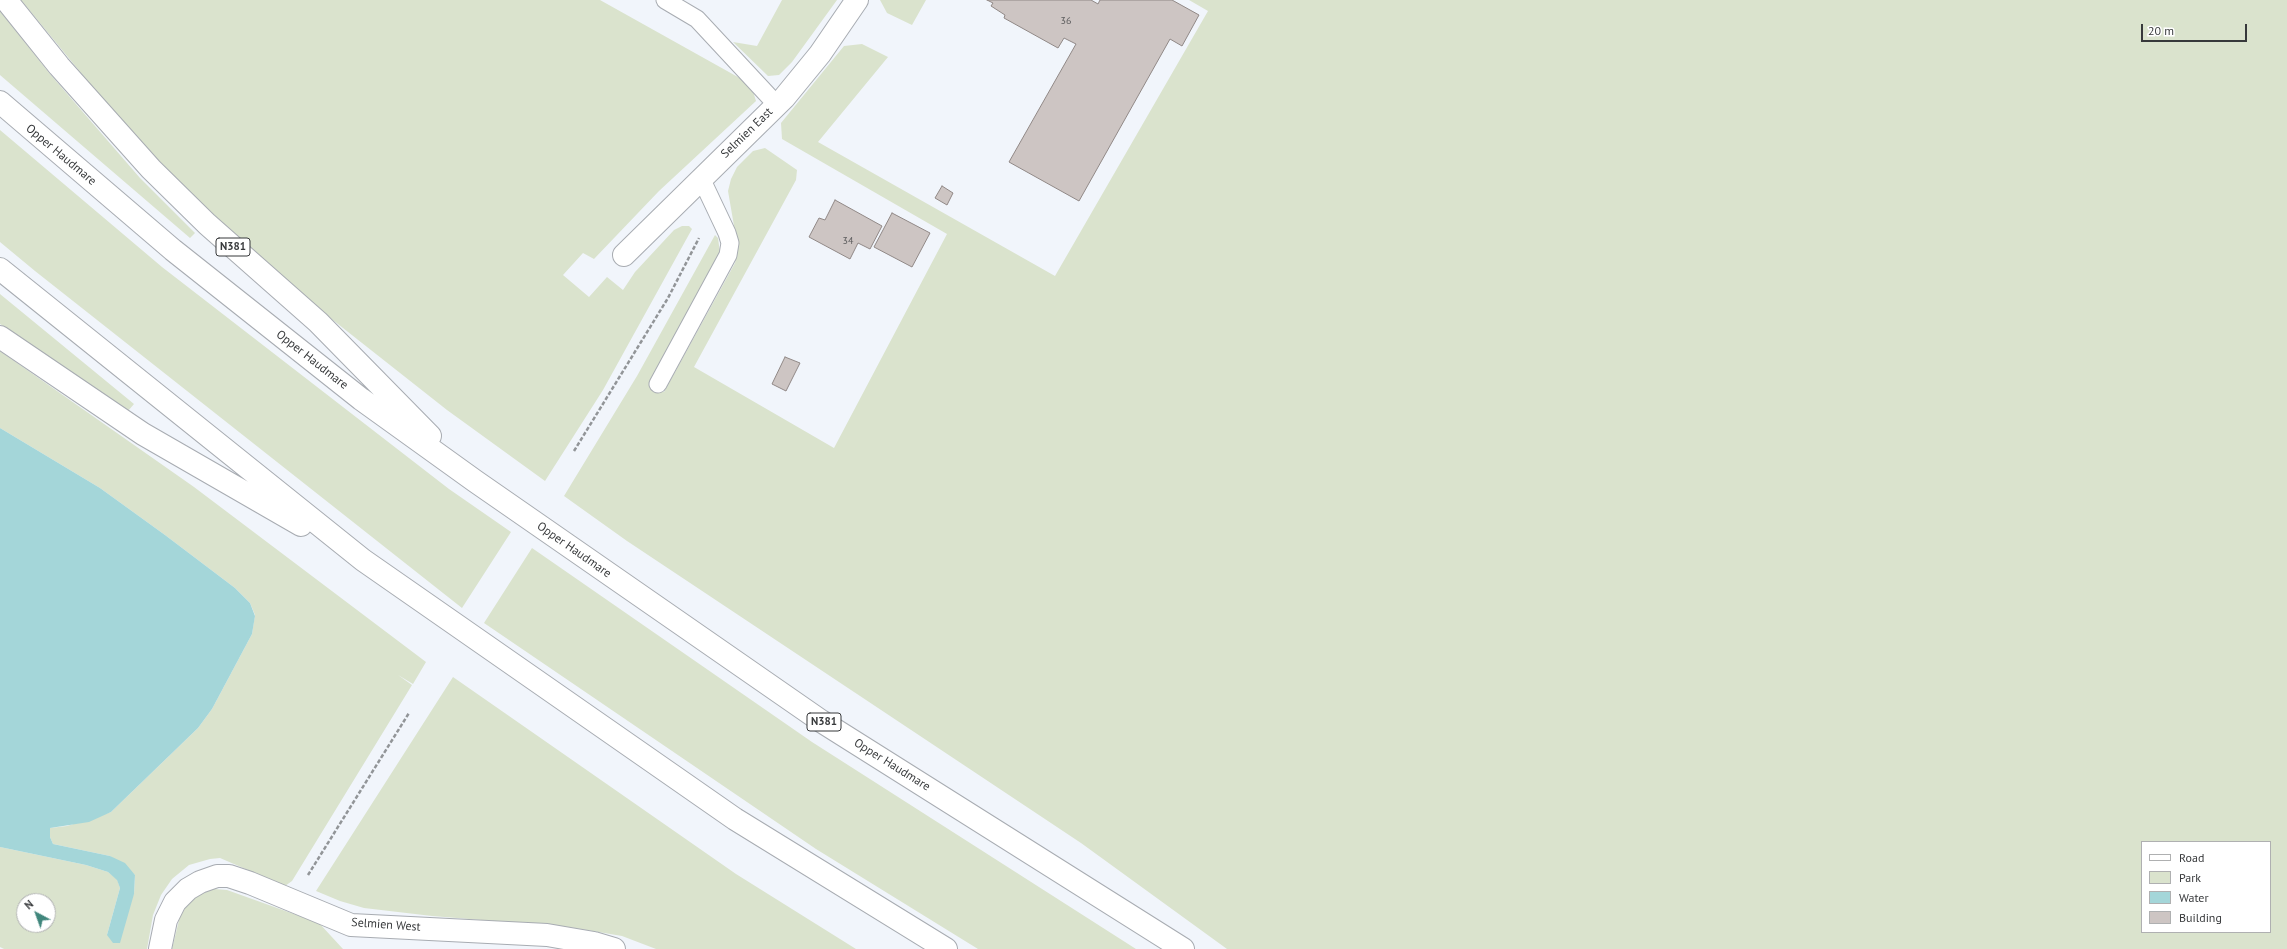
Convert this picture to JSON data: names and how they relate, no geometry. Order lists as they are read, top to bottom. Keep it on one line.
{"streets":{"main road":["Selmien East","Opper Haudmare","N381","Selmien West"]},"crossings":[["Opper Haudmare","N381"]],"house_numbers":["36","34"],"legend":["Road","Park","Water","Building"],"scale_bar":"20 m","north":"top left"}
